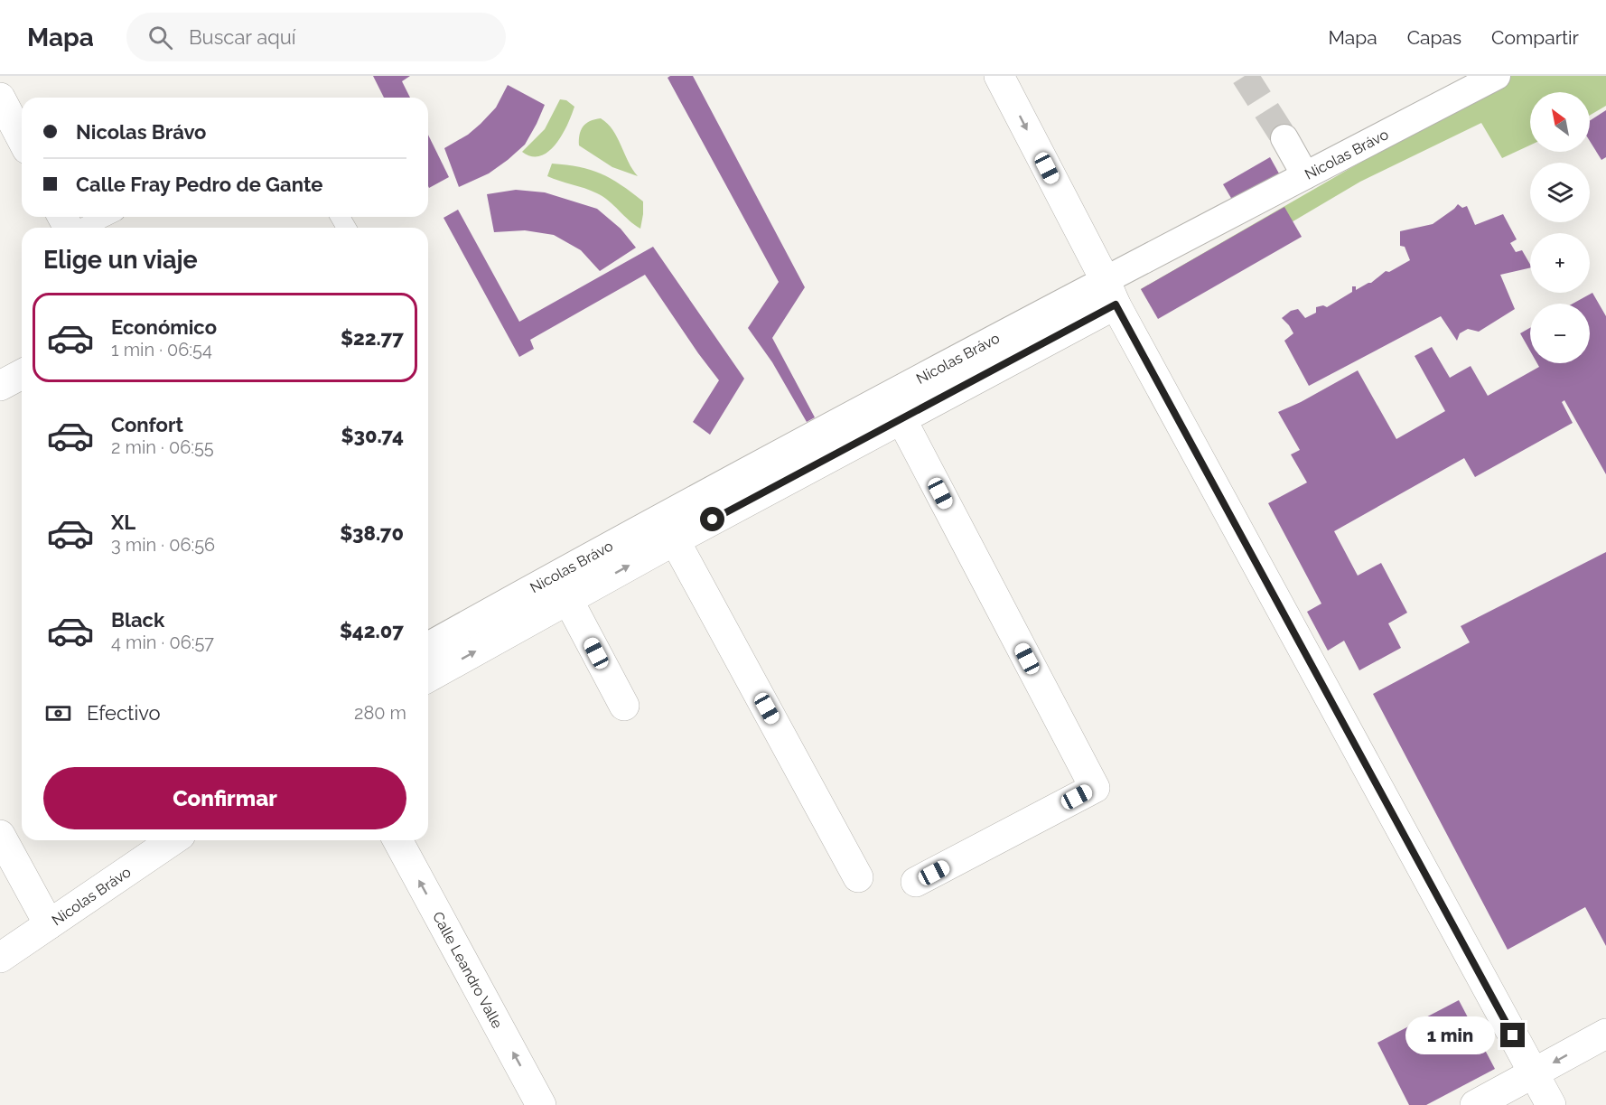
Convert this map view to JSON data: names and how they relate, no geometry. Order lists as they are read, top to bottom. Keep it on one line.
{"streets":{"street":["Nicolas Brávo","Calle Leandro Valle"]},"one_way":["Calle Leandro Valle"],"north":"top left","page":{"header":"Mapa","search":"Buscar aquí","nav":["Mapa","Capas","Compartir"],"map_buttons":["+","−"],"banner":["Nicolas Brávo","Calle Fray Pedro de Gante"],"heading":"Elige un viaje","list":[{"name":"Económico","note":"1 min · 06:54","value":"$22.77"},{"name":"Confort","note":"2 min · 06:55","value":"$30.74"},{"name":"XL","note":"3 min · 06:56","value":"$38.70"},{"name":"Black","note":"4 min · 06:57","value":"$42.07"}],"pay":["Efectivo","280 m"],"buttons":"Confirmar","bubble":"1 min"}}
